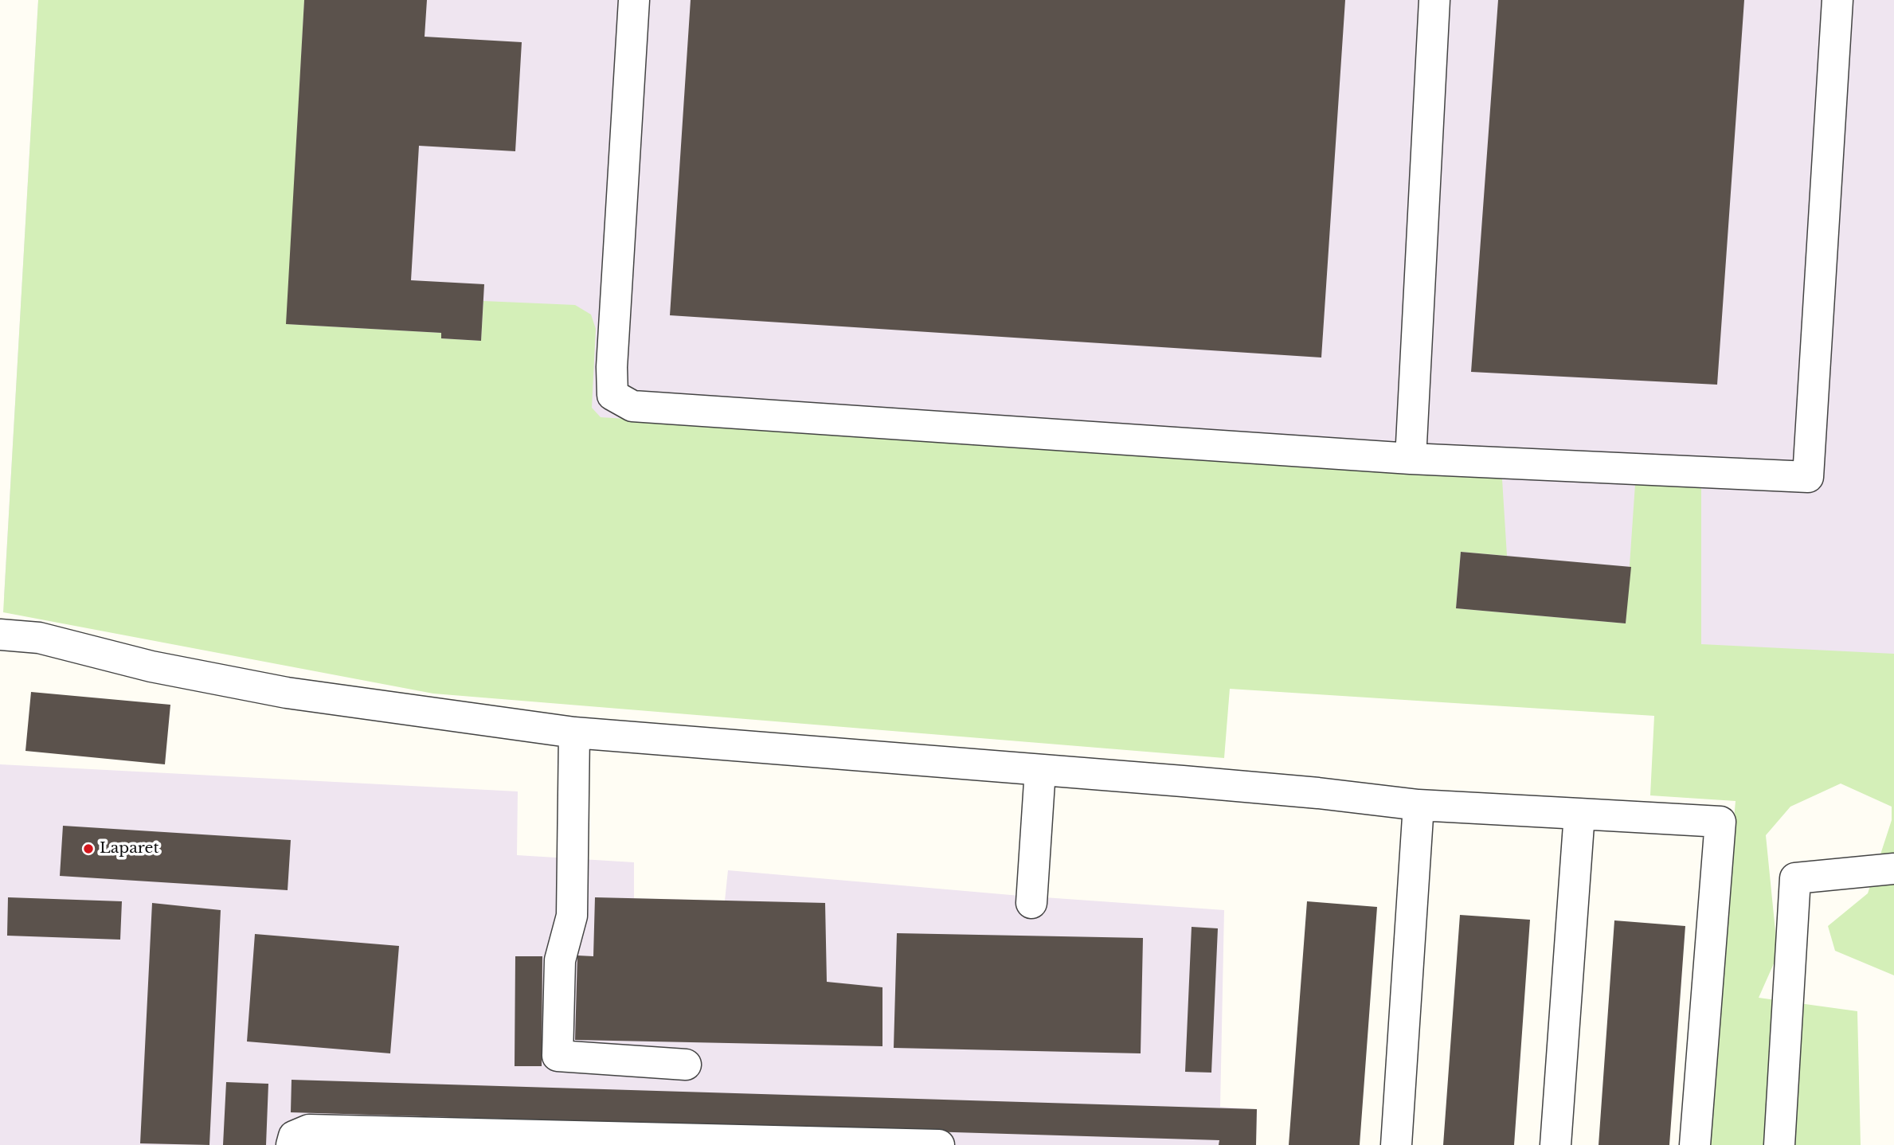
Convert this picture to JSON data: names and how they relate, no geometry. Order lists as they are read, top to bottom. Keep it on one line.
{"places":["Laparet"]}
